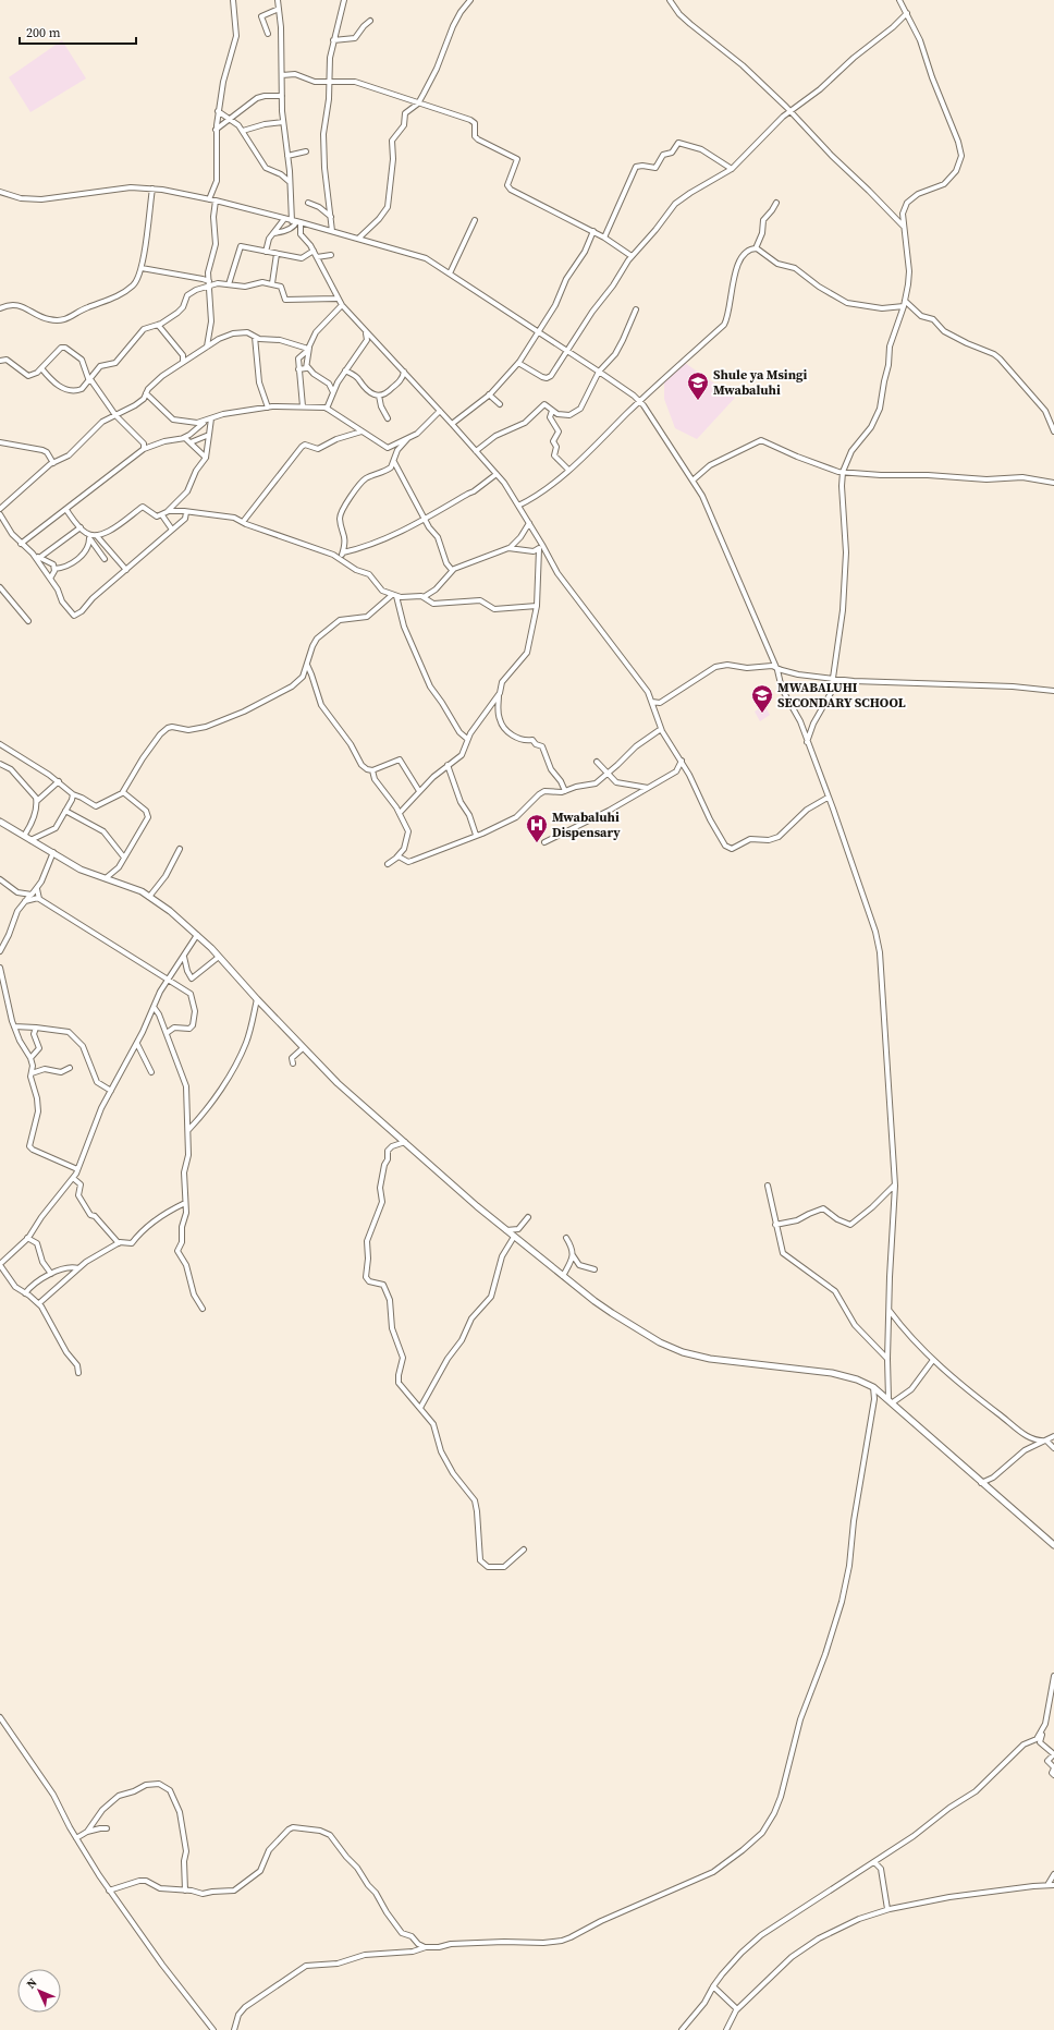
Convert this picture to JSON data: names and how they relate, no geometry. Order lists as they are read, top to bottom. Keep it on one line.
{"places":{"school or university":["Shule ya Msingi Mwabaluhi","MWABALUHI SECONDARY SCHOOL"],"hospital":["Mwabaluhi Dispensary"]},"scale_bar":"200 m","north":"top left"}
